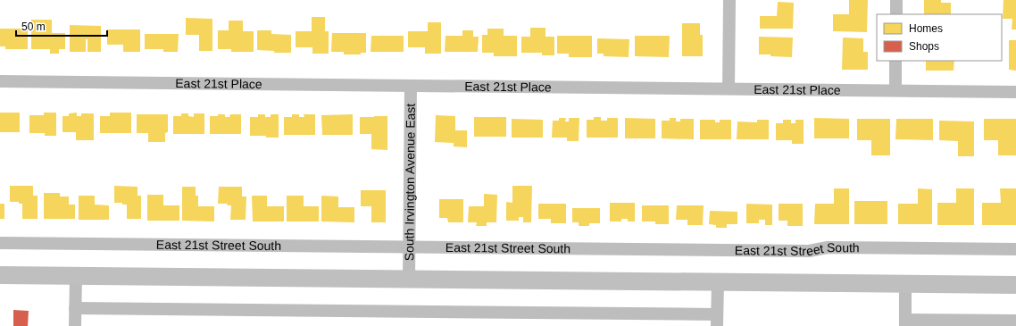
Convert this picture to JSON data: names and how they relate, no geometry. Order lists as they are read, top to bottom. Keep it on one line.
{"streets":{"street":["East 21st Place","South Irvington Avenue East","East 21st Street South"]},"crossings":[["East 21st Place","South Irvington Avenue East"],["South Irvington Avenue East","East 21st Street South"]],"legend":["Homes","Shops"],"scale_bar":"50 m"}
